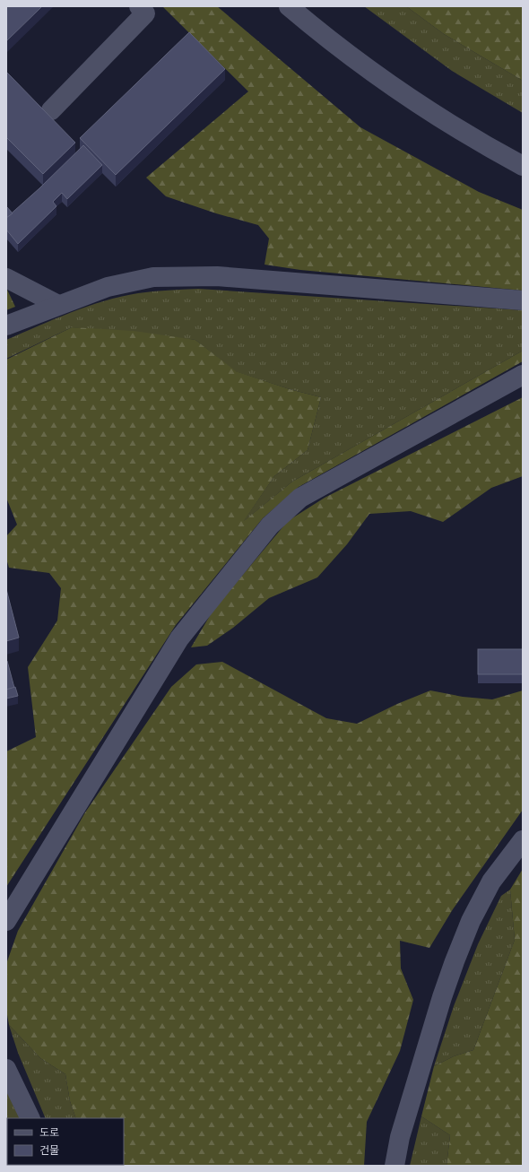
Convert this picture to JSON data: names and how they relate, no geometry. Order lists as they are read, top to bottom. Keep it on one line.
{"legend":["도로","건물"]}
